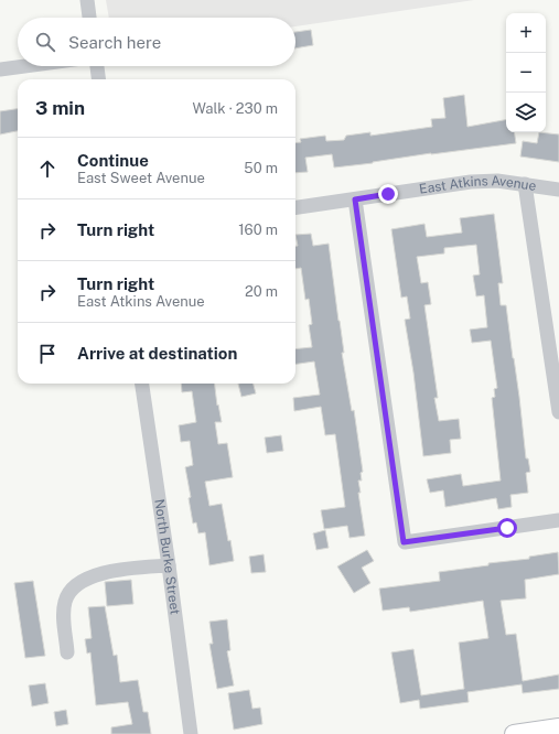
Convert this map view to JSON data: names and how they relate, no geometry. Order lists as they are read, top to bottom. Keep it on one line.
{"streets":{"street":["East Atkins Avenue","North Burke Street"]},"page":{"map_buttons":["+","−"],"search":"Search here","heading":["3 min","Walk · 230 m"],"list":[["Continue","East Sweet Avenue","50 m"],["Turn right","160 m"],["Turn right","East Atkins Avenue","20 m"],"Arrive at destination"]}}
